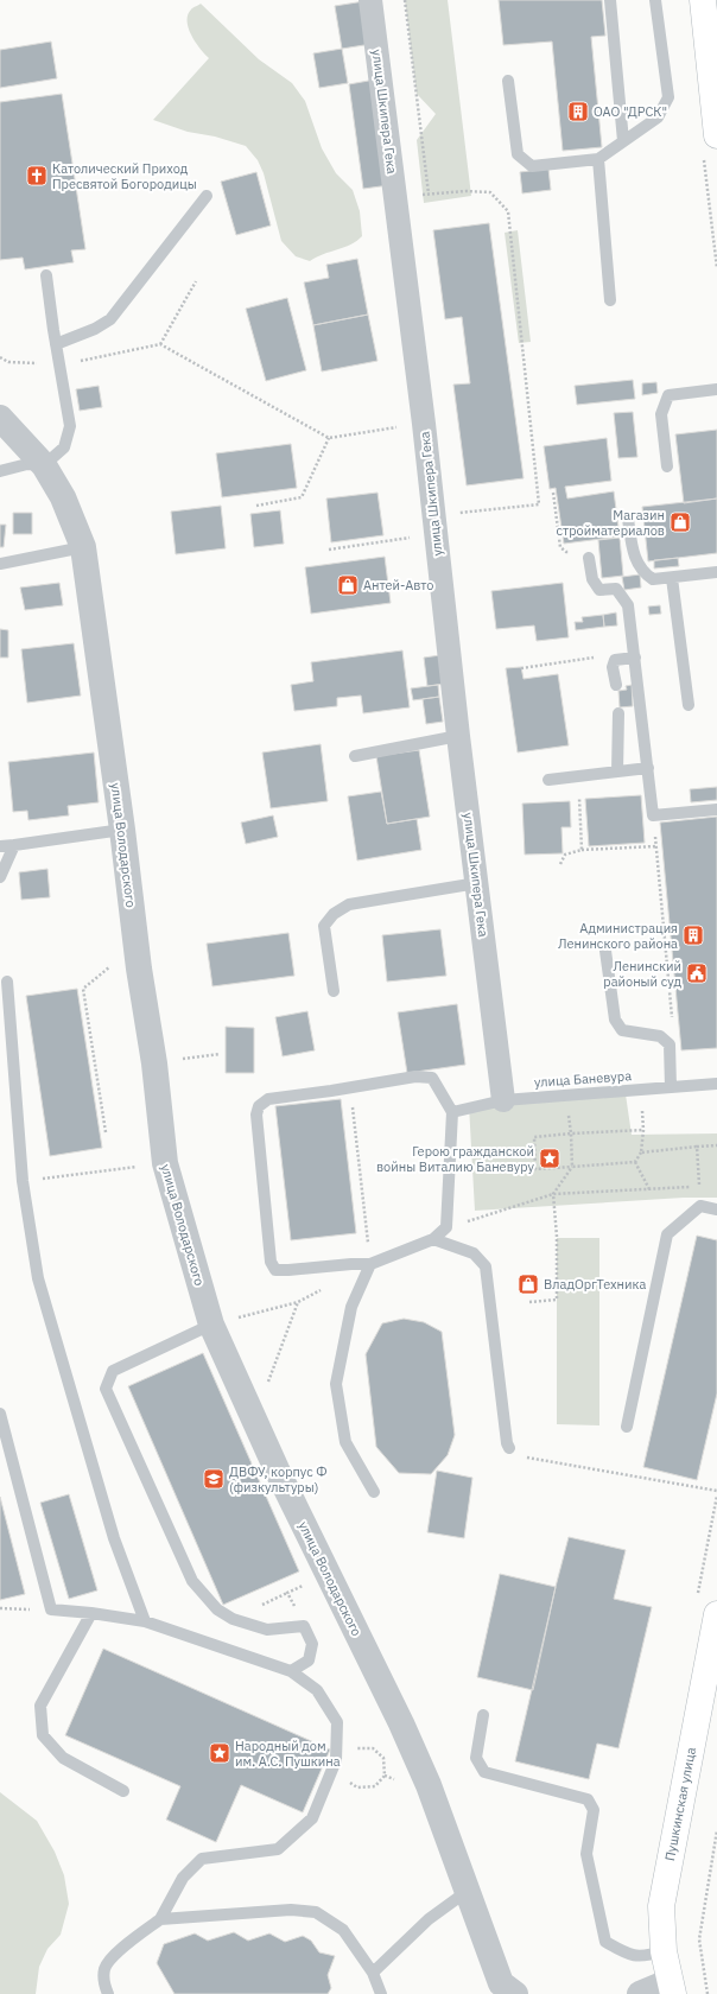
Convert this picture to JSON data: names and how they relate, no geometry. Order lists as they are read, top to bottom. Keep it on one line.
{"streets":{"main road":["Пушкинская улица"],"street":["улица Шкипера Гека","улица Володарского"],"lane":["улица Баневура"]},"crossings":[["улица Шкипера Гека","улица Баневура"]],"places":{"building":["ОАО \"ДРСК\"","Администрация Ленинского района"],"church":["Католический Приход Пресвятой Богородицы"],"shop":["Магазин стройматериалов","Антей-Авто","ВладОргТехника"],"public building":["Ленинский районый суд"],"place":["Герою гражданской войны Виталию Баневуру","Народный дом им. А.С. Пушкина"],"school or university":["ДВФУ, корпус Ф (физкультуры)"]}}
